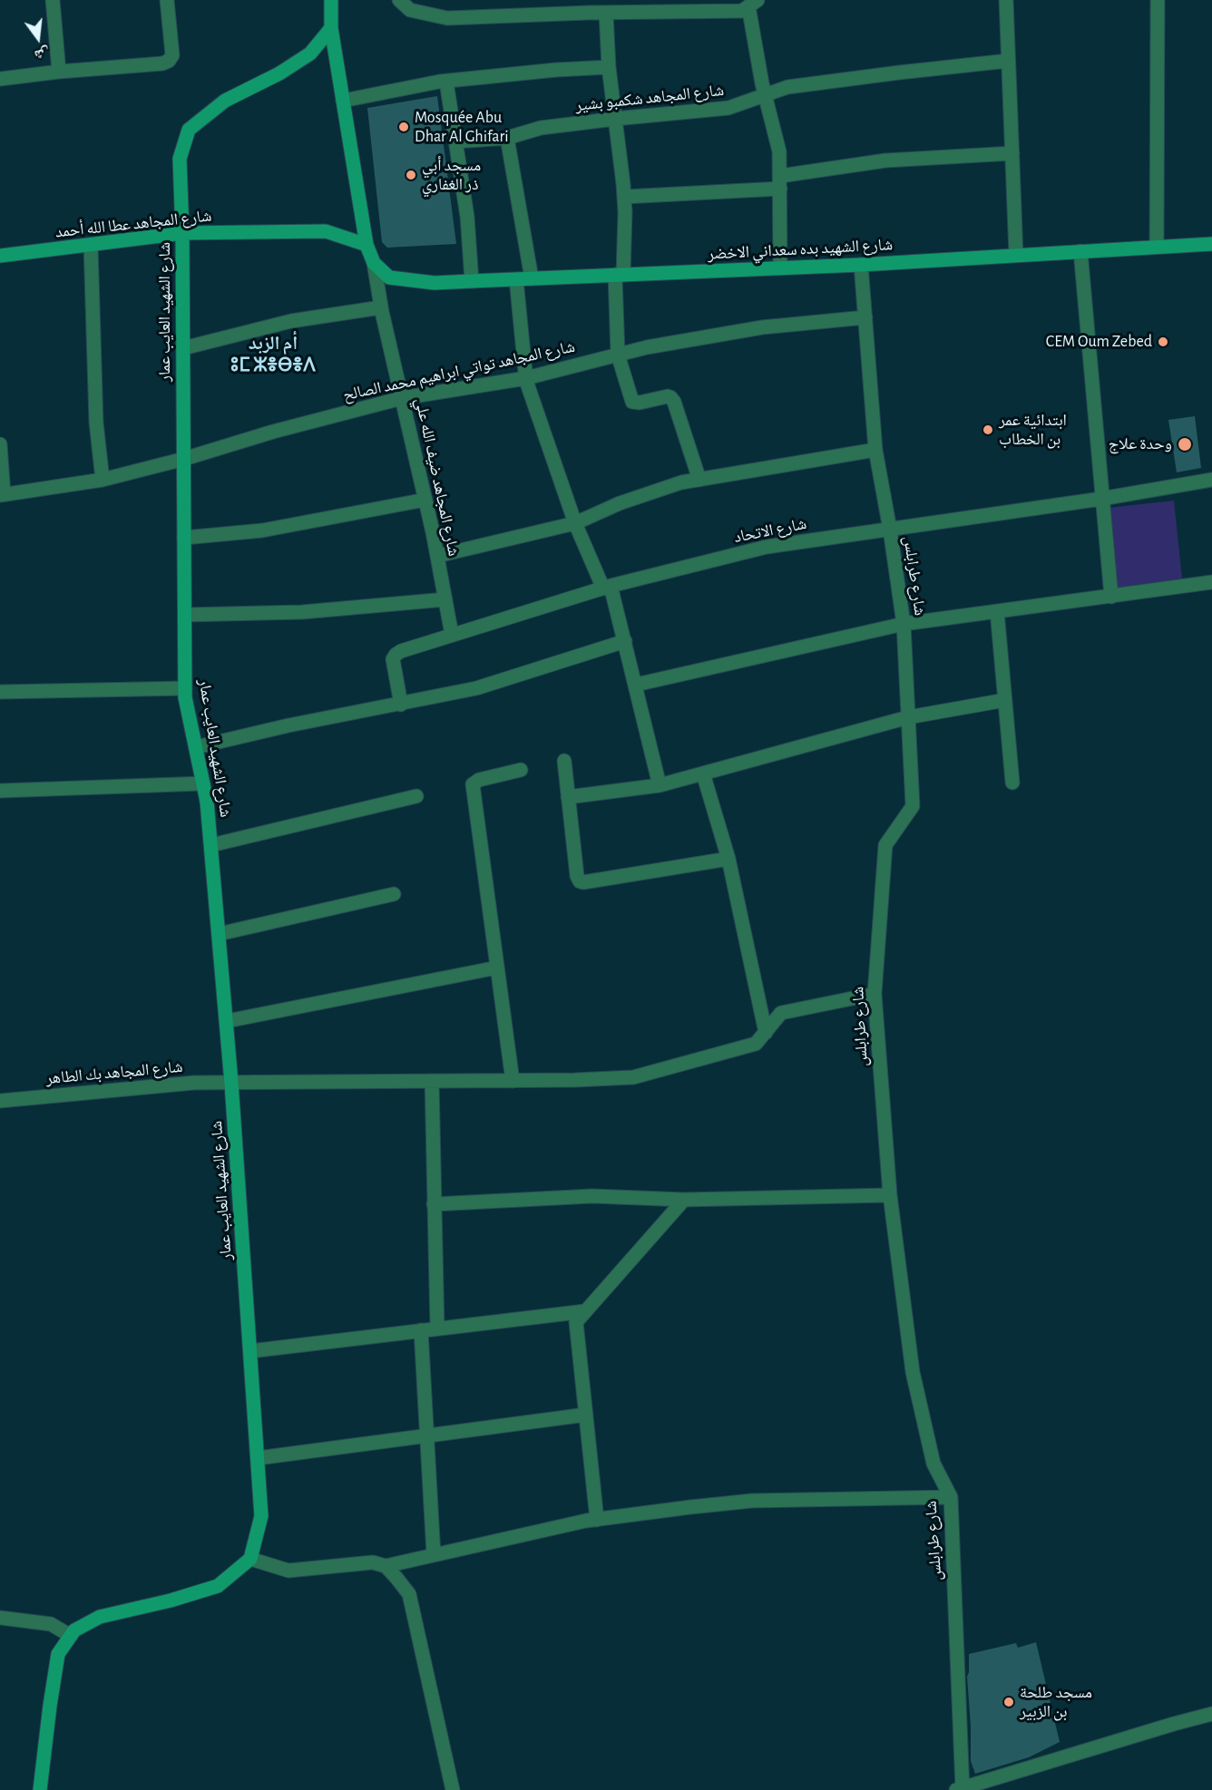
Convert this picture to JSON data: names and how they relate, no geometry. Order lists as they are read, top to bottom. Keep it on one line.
{"streets":{"street":["شارع المجاهد شكمبو بشير","شارع المجاهد عطا الله أحمد","شارع الشهيد بده سعداني الاخضر","شارع الشهيد العايب عمار","شارع المجاهد تواتي ابراهيم محمد الصالح","شارع المجاهد ضيف الله علي","شارع الاتحاد","شارع طرابلس","شارع المجاهد بك الطاهر"]},"crossings":[["شارع المجاهد عطا الله أحمد","شارع الشهيد العايب عمار"],["شارع الشهيد بده سعداني الاخضر","شارع المجاهد ضيف الله علي"],["شارع الشهيد بده سعداني الاخضر","شارع طرابلس"],["شارع الشهيد العايب عمار","شارع المجاهد تواتي ابراهيم محمد الصالح"],["شارع الشهيد العايب عمار","شارع المجاهد بك الطاهر"],["شارع المجاهد تواتي ابراهيم محمد الصالح","شارع المجاهد ضيف الله علي"],["شارع المجاهد تواتي ابراهيم محمد الصالح","شارع طرابلس"],["شارع المجاهد ضيف الله علي","شارع الاتحاد"],["شارع الاتحاد","شارع طرابلس"],["شارع طرابلس","شارع المجاهد بك الطاهر"]],"districts":["أم الزبد ⵓⵎ ⵣⴻⴱⴻⴷ"],"places":["Mosquée Abu Dhar Al Ghifari","مسجد أبي ذر الغفاري","CEM Oum Zebed","ابتدائية عمر بن الخطاب","وحدة علاج","مسجد طلحة بن الزبير"],"north":"bottom"}
